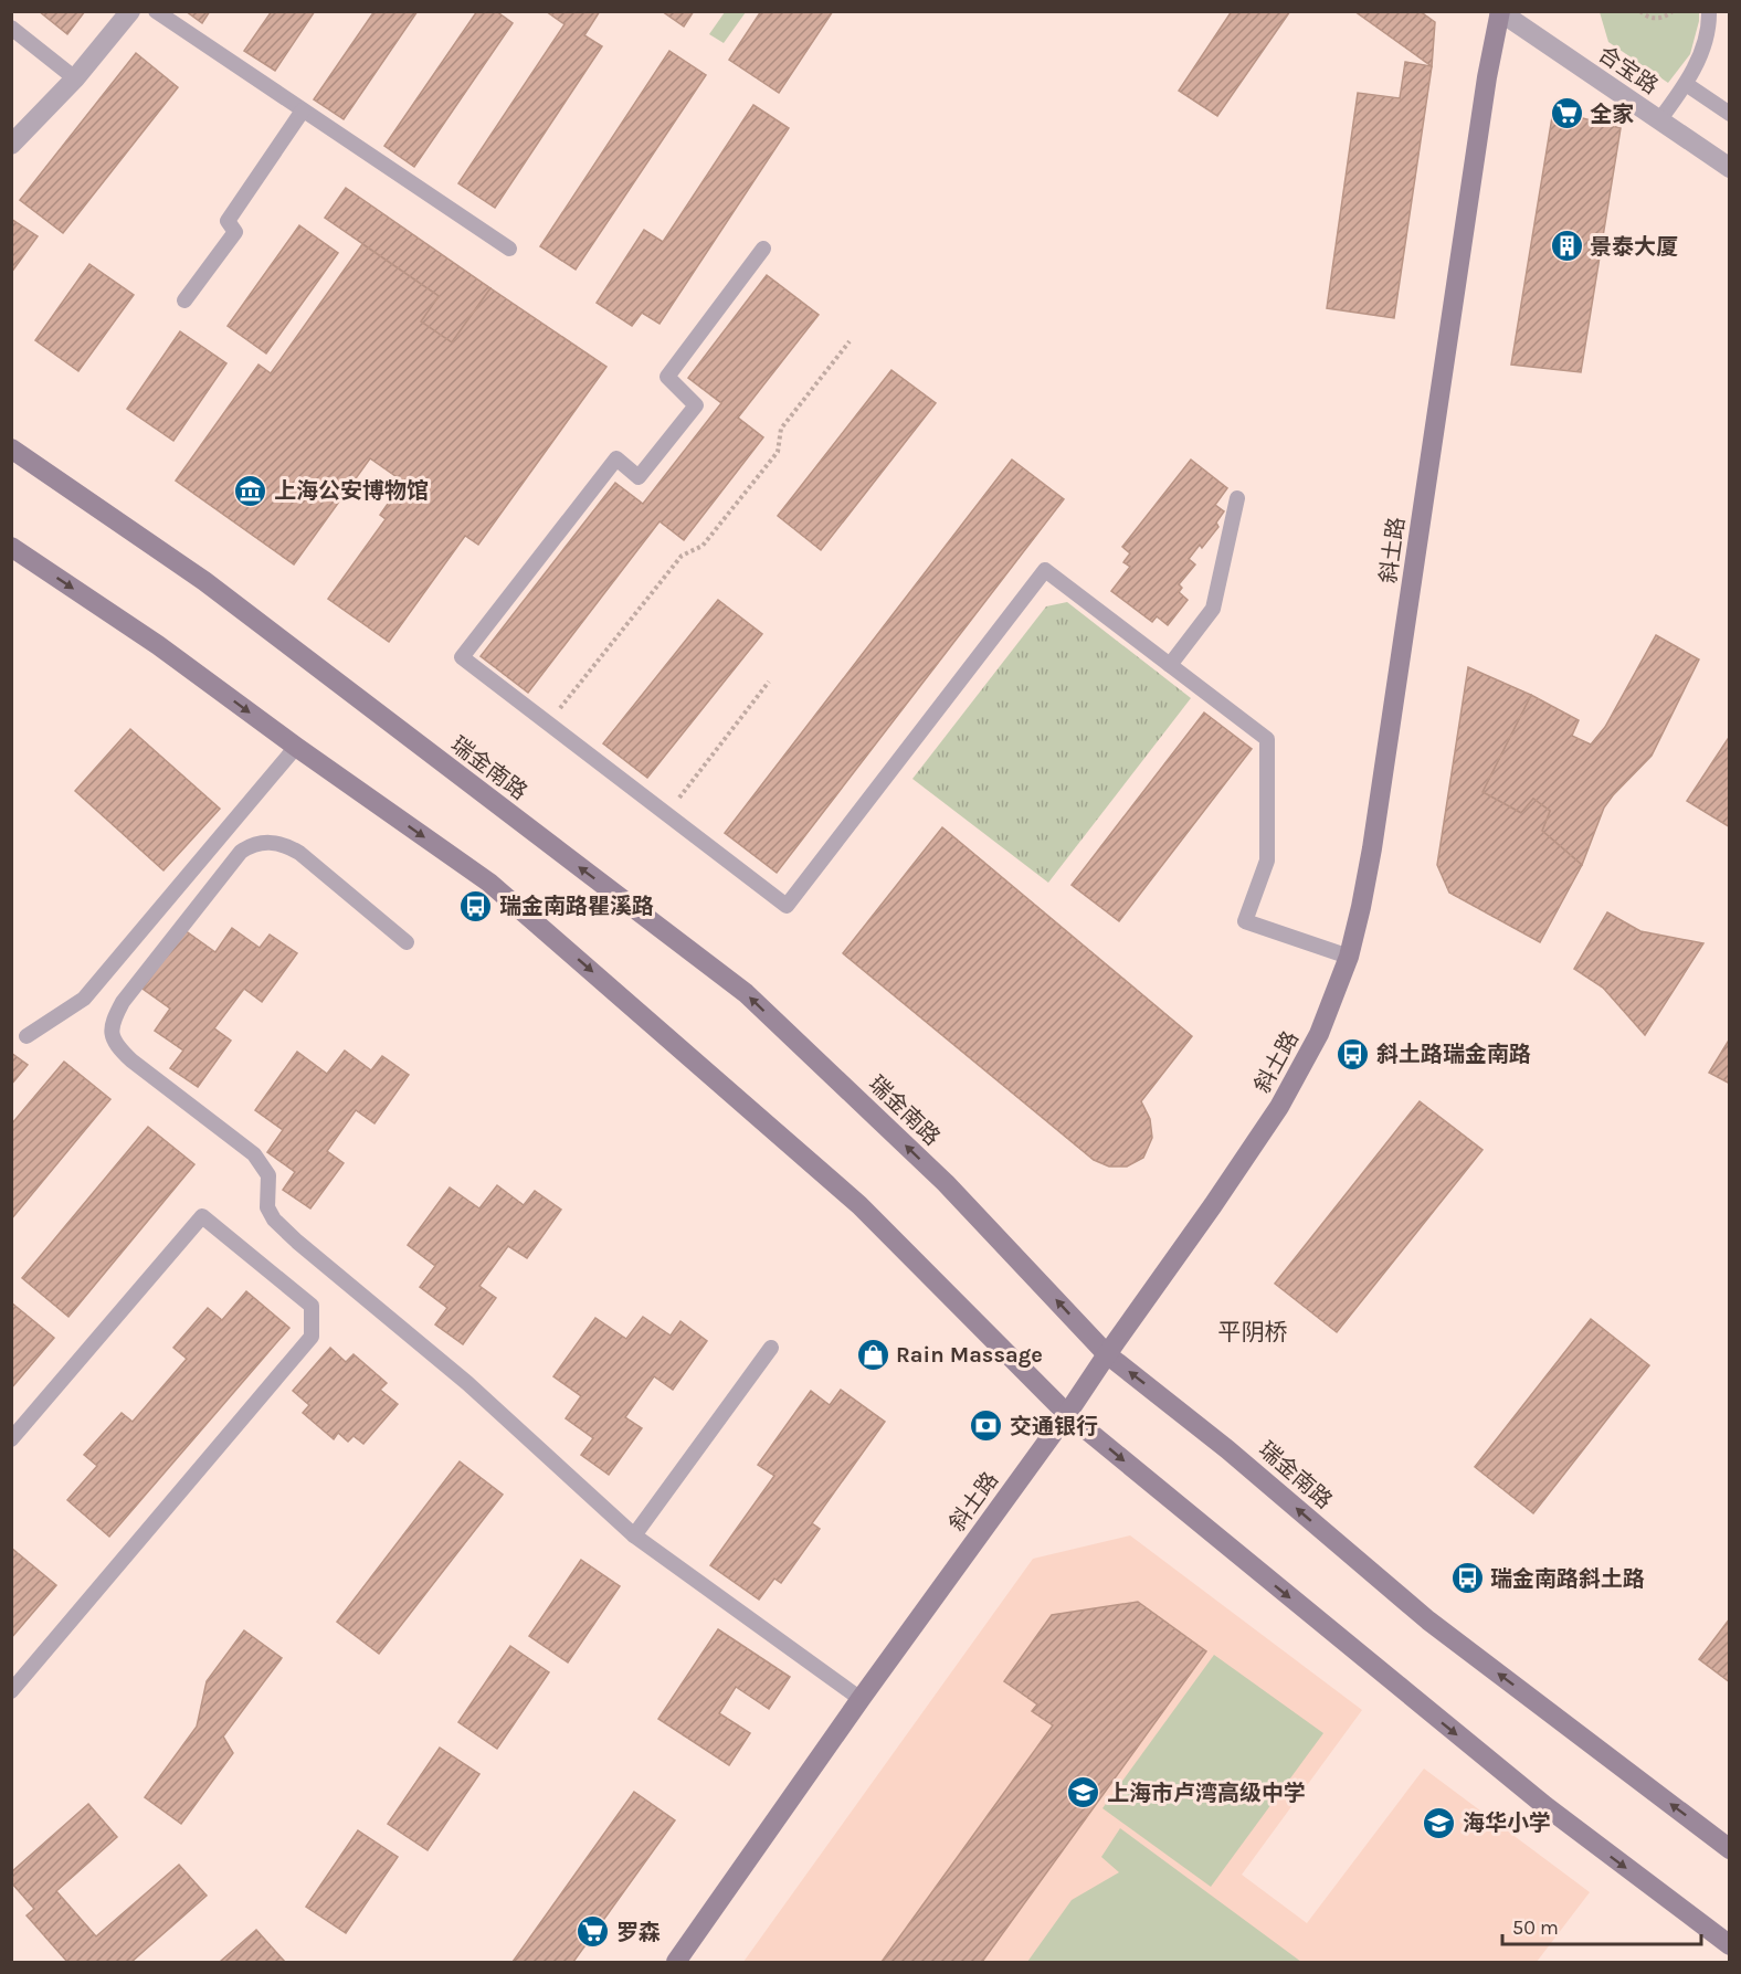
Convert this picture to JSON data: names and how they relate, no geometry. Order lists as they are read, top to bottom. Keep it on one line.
{"streets":{"main road":["斜土路","瑞金南路"],"street":["合宝路"]},"crossings":[["合宝路","斜土路"],["斜土路","瑞金南路"]],"districts":["平阴桥"],"places":{"supermarket":["全家","罗森"],"building":["景泰大厦"],"museum":["上海公安博物馆"],"bus stop":["瑞金南路瞿溪路","斜土路瑞金南路","瑞金南路斜土路"],"shop":["Rain Massage"],"bank":["交通银行"],"school or university":["上海市卢湾高级中学","海华小学"]},"scale_bar":"50 m"}
